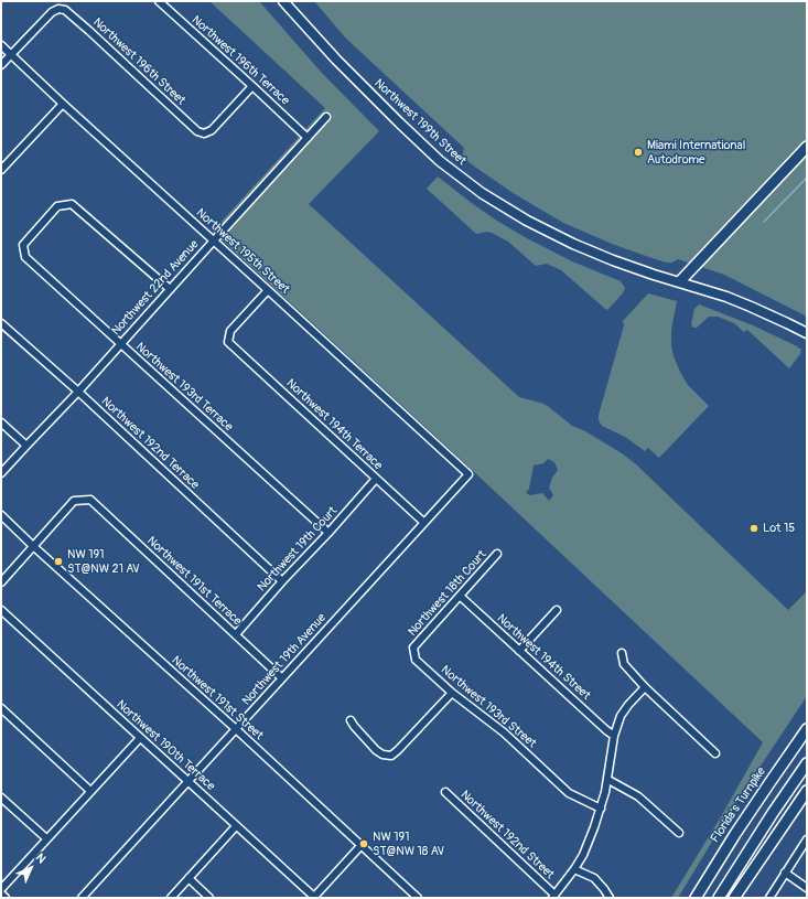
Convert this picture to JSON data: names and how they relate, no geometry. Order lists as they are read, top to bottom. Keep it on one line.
{"streets":{"highway":["Florida's Turnpike"],"main road":["Northwest 199th Street"],"street":["Northwest 196th Terrace","Northwest 196th Street","Northwest 195th Street","Northwest 22nd Avenue","Northwest 193rd Terrace","Northwest 194th Terrace","Northwest 192nd Terrace","Northwest 19th Court","Northwest 191st Terrace","Northwest 18th Court","Northwest 194th Street","Northwest 19th Avenue","Northwest 191st Street","Northwest 193rd Street","Northwest 190th Terrace","Northwest 192nd Street"]},"crossings":[["Northwest 196th Terrace","Northwest 196th Street"],["Northwest 196th Terrace","Northwest 22nd Avenue"],["Northwest 196th Street","Northwest 195th Street"],["Northwest 195th Street","Northwest 22nd Avenue"],["Northwest 195th Street","Northwest 194th Terrace"],["Northwest 195th Street","Northwest 19th Avenue"],["Northwest 22nd Avenue","Northwest 193rd Terrace"],["Northwest 22nd Avenue","Northwest 192nd Terrace"],["Northwest 193rd Terrace","Northwest 19th Court"],["Northwest 194th Terrace","Northwest 19th Court"],["Northwest 194th Terrace","Northwest 19th Avenue"],["Northwest 192nd Terrace","Northwest 19th Court"],["Northwest 19th Court","Northwest 191st Terrace"],["Northwest 191st Terrace","Northwest 19th Avenue"],["Northwest 191st Terrace","Northwest 191st Street"],["Northwest 18th Court","Northwest 194th Street"],["Northwest 18th Court","Northwest 193rd Street"],["Northwest 19th Avenue","Northwest 191st Street"],["Northwest 19th Avenue","Northwest 190th Terrace"]],"places":["Miami International Autodrome","Lot 15","NW 191 ST@NW 21 AV","NW 191 ST@NW 18 AV"],"north":"top right"}
